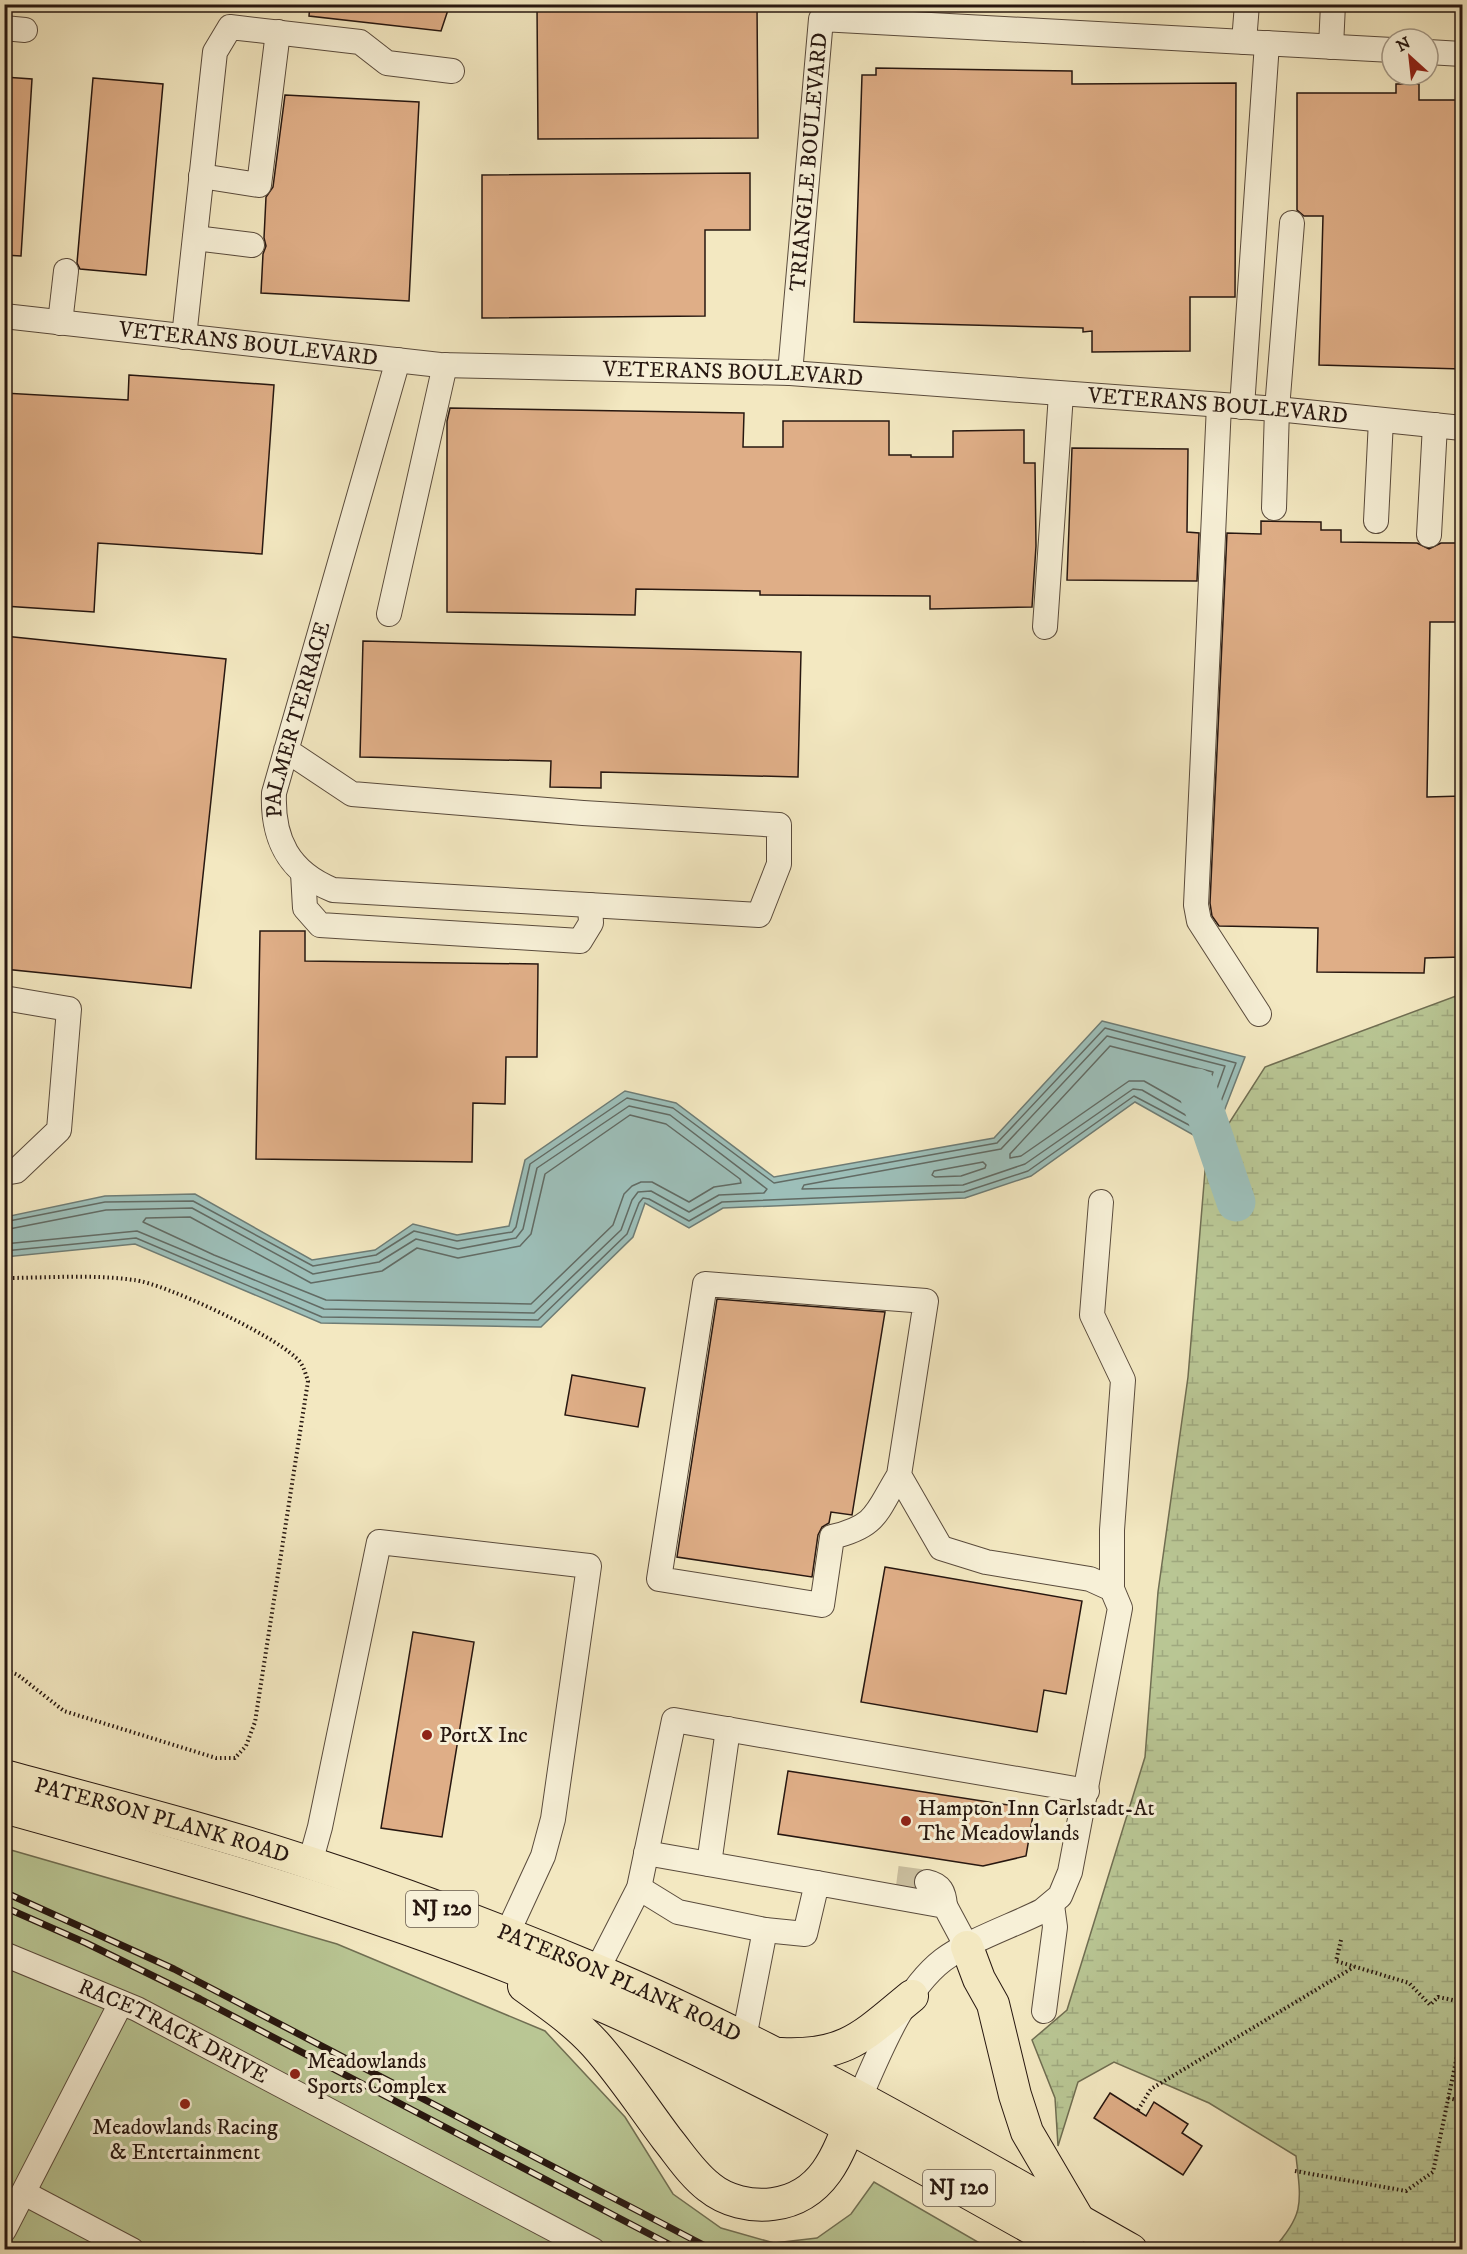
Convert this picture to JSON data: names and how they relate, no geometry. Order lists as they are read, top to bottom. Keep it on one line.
{"streets":{"main road":["PATERSON PLANK ROAD","NJ 120"],"street":["TRIANGLE BOULEVARD","VETERANS BOULEVARD","PALMER TERRACE","RACETRACK DRIVE"]},"crossings":[["TRIANGLE BOULEVARD","VETERANS BOULEVARD"],["VETERANS BOULEVARD","PALMER TERRACE"],["PATERSON PLANK ROAD","NJ 120"]],"places":["PortX Inc","Hampton Inn Carlstadt-At The Meadowlands","Meadowlands Sports Complex","Meadowlands Racing & Entertainment"],"north":"top left"}
